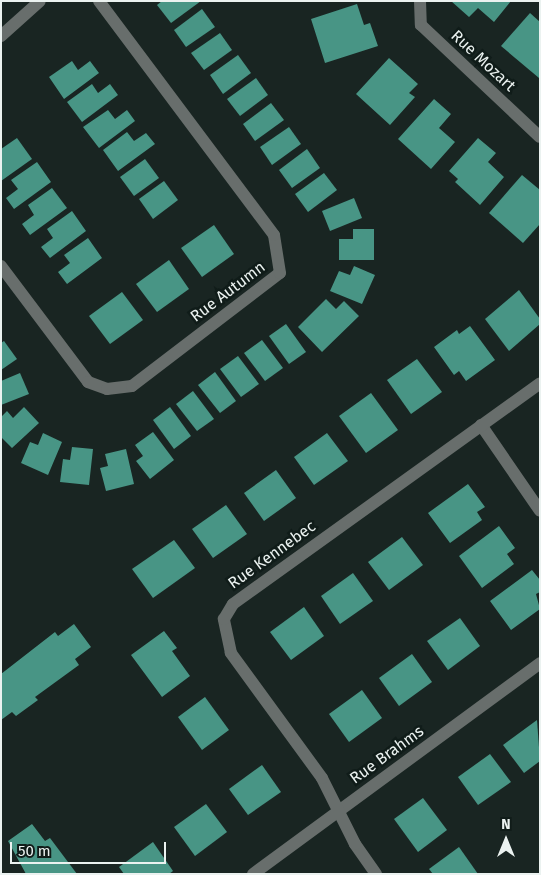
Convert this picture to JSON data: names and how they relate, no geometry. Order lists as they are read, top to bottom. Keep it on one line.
{"streets":{"street":["Rue Mozart","Rue Autumn","Rue Kennebec","Rue Brahms"]},"crossings":[["Rue Kennebec","Rue Brahms"]],"scale_bar":"50 m","north":"top"}
